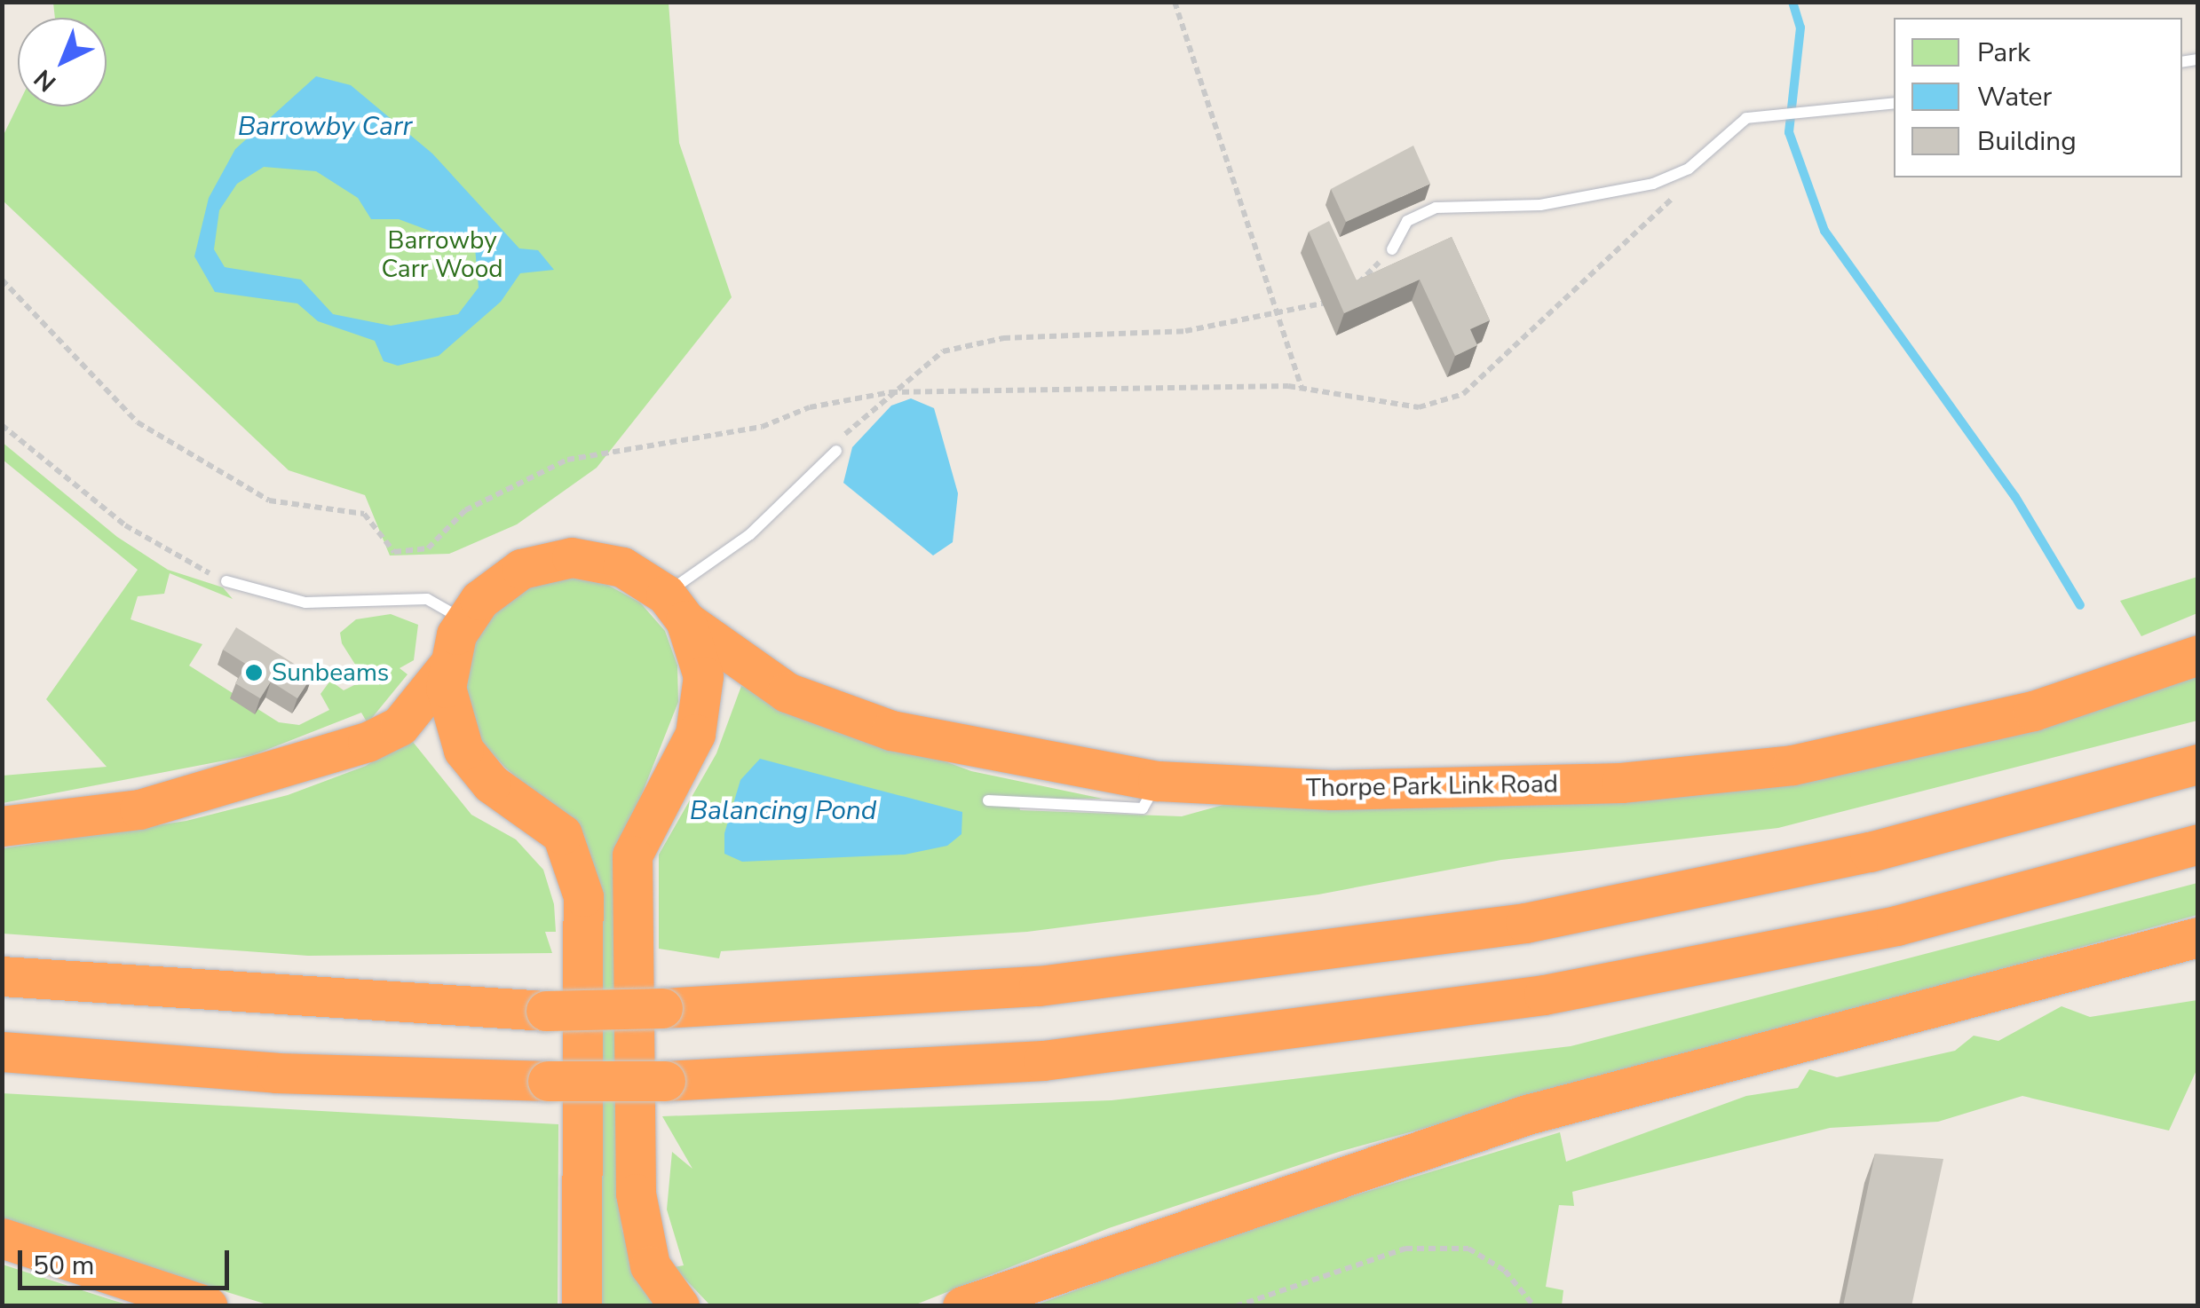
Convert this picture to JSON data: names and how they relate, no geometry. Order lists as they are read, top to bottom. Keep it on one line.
{"streets":{"highway":["Thorpe Park Link Road"]},"water":["Barrowby Carr","Balancing Pond"],"parks":["Barrowby Carr Wood"],"places":["Sunbeams"],"legend":["Park","Water","Building"],"scale_bar":"50 m","north":"bottom left"}
